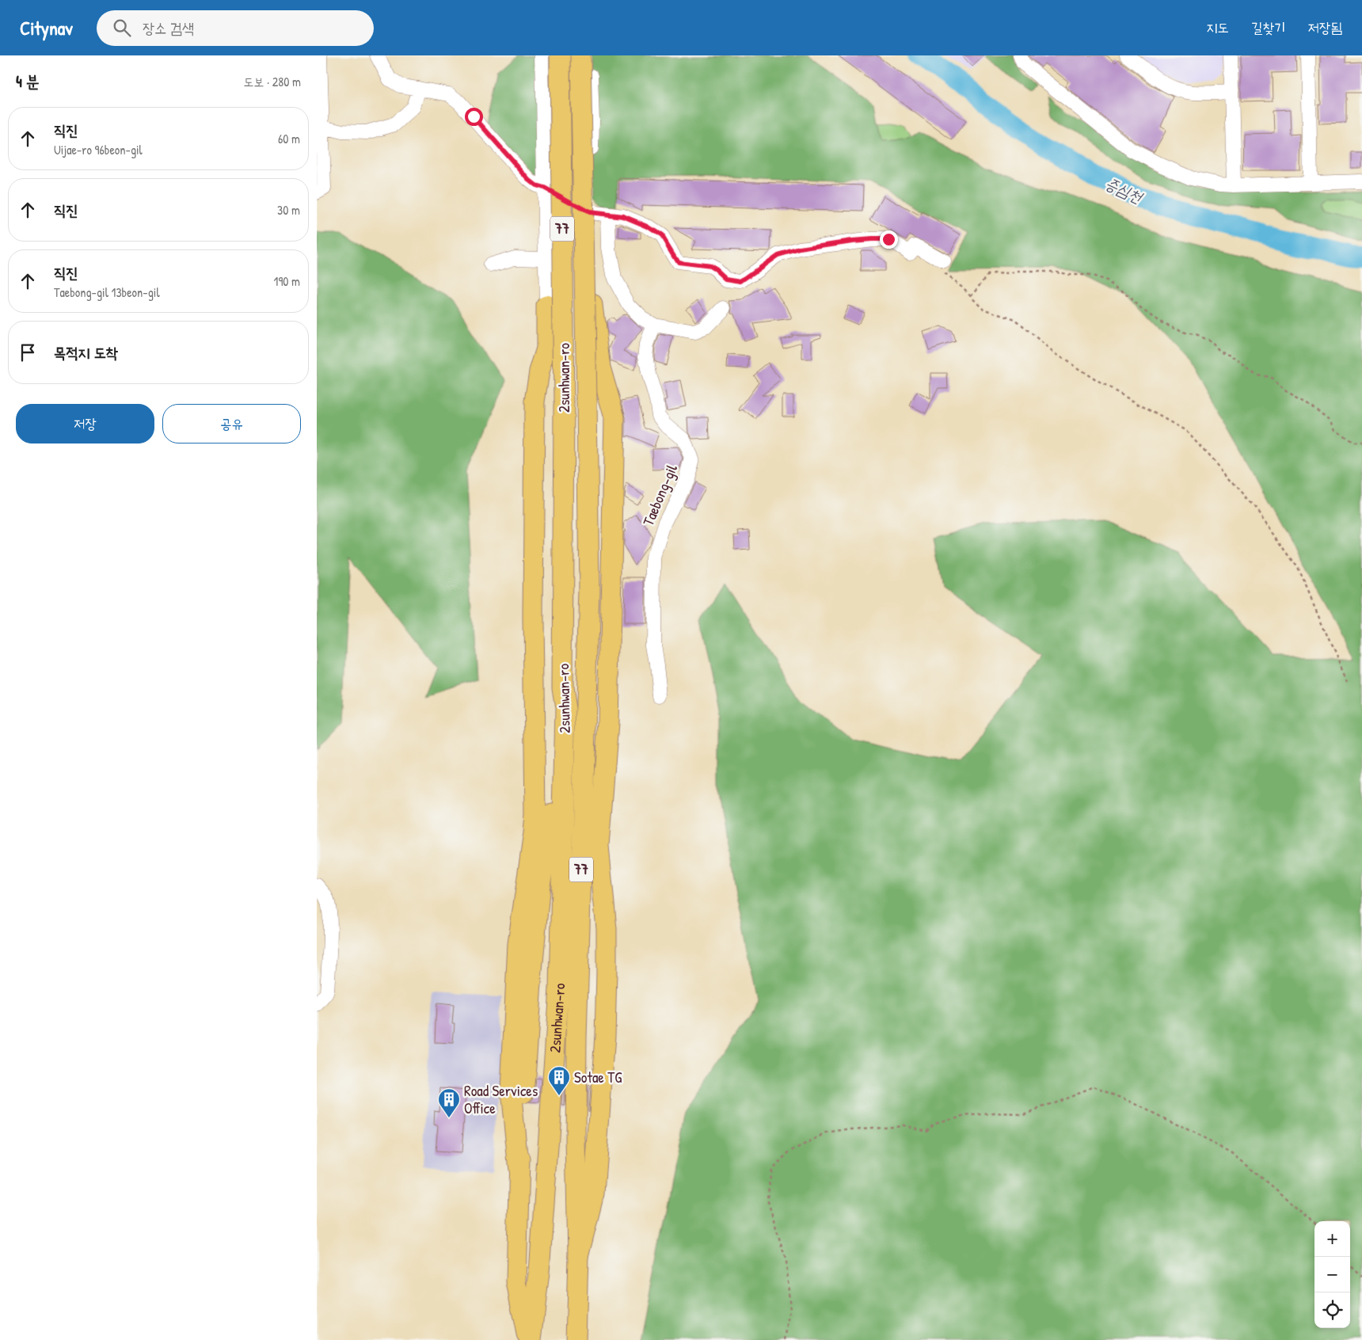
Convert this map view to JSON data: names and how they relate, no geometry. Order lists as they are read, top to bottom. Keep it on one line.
{"streets":{"highway":["77","2sunhwan-ro"],"street":["Taebong-gil"]},"crossings":[["77","2sunhwan-ro"]],"water":["증심천"],"places":{"building":["Sotae TG","Road Services Office"]},"page":{"header":"Citynav","search":"장소 검색","nav":["지도","길찾기","저장됨"],"heading":["4 분","도보 · 280 m"],"list":[["직진","Uijae-ro 96beon-gil","60 m"],["직진","30 m"],["직진","Taebong-gil 13beon-gil","190 m"],"목적지 도착"],"buttons":["저장","공유"],"map_buttons":["+","−"]}}
